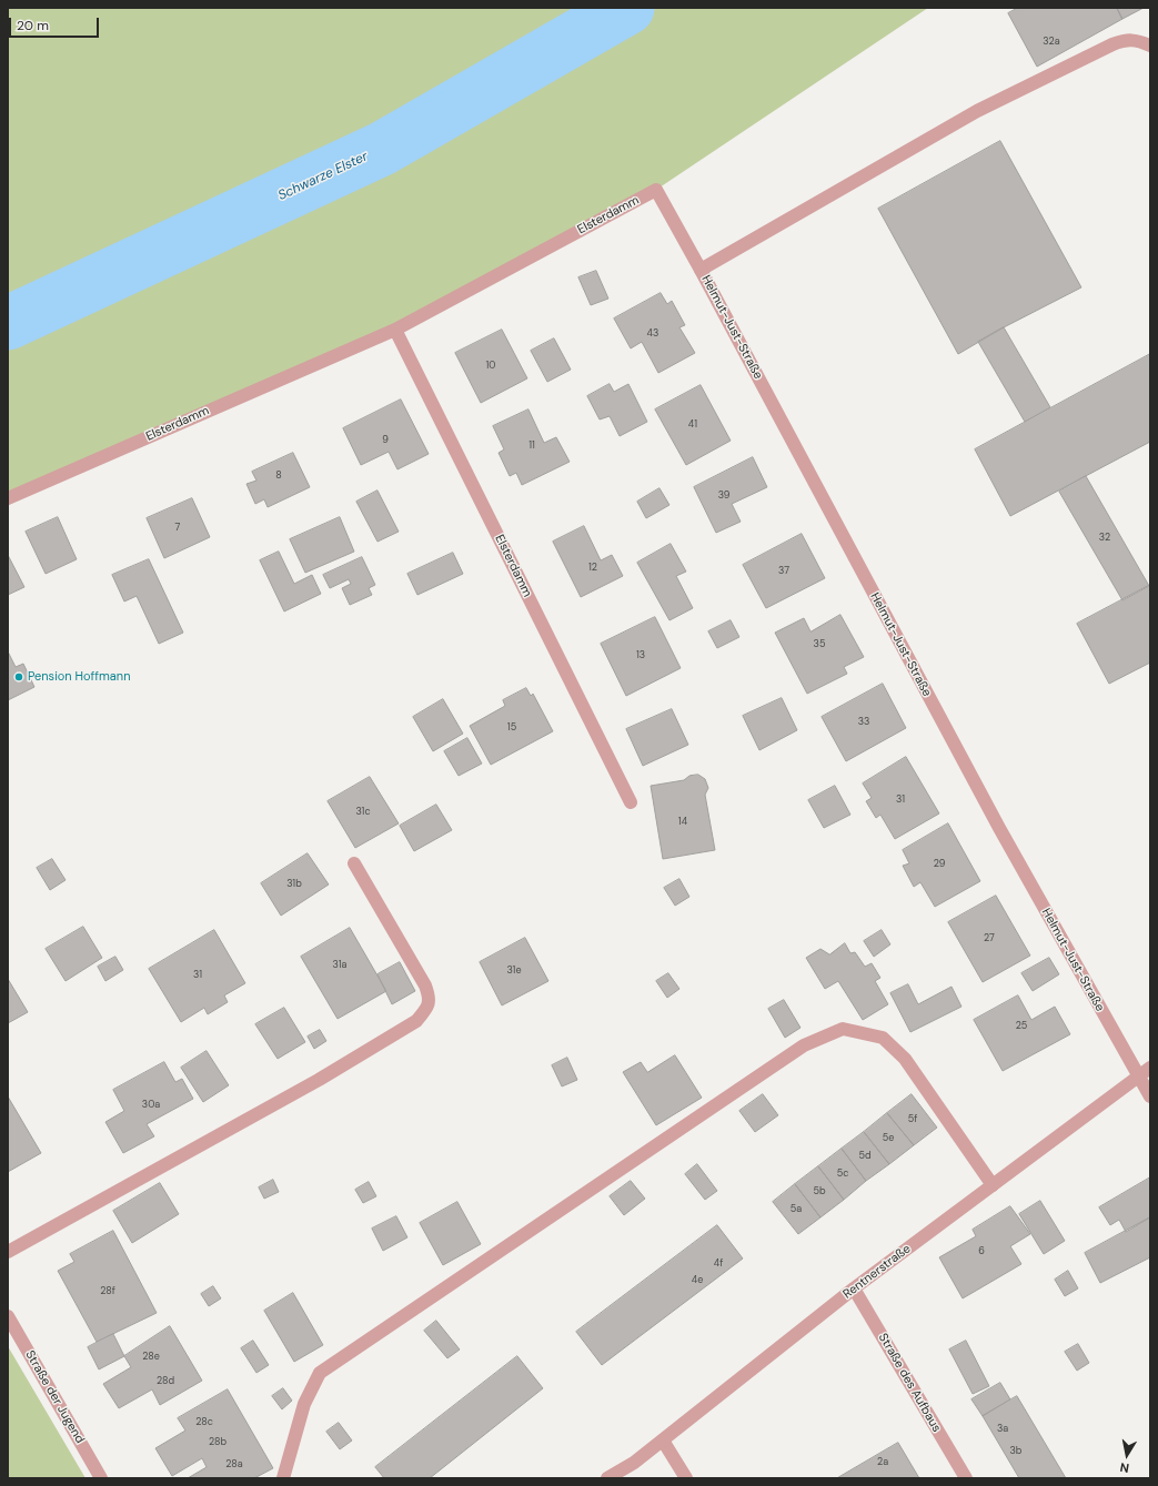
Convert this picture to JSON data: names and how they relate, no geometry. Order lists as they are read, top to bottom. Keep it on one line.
{"streets":{"street":["Elsterdamm","Helmut-Just-Straße","Rentnerstraße","Straße des Aufbaus","Straße der Jugend"]},"crossings":[["Elsterdamm","Helmut-Just-Straße"],["Helmut-Just-Straße","Rentnerstraße"],["Rentnerstraße","Straße des Aufbaus"]],"water":["Schwarze Elster"],"places":["Pension Hoffmann"],"house_numbers":["32a","43","10","41","9","11","8","39","7","32","12","37","35","13","33","15","31","31c","14","29","31b","27","31a","31e","31","25","30a","5f","5e","5d","5c","5b","5a","6","4f","4e","28f","28e","28d","28c","3a","28b","3b","2a","28a"],"scale_bar":"20 m","north":"bottom"}
